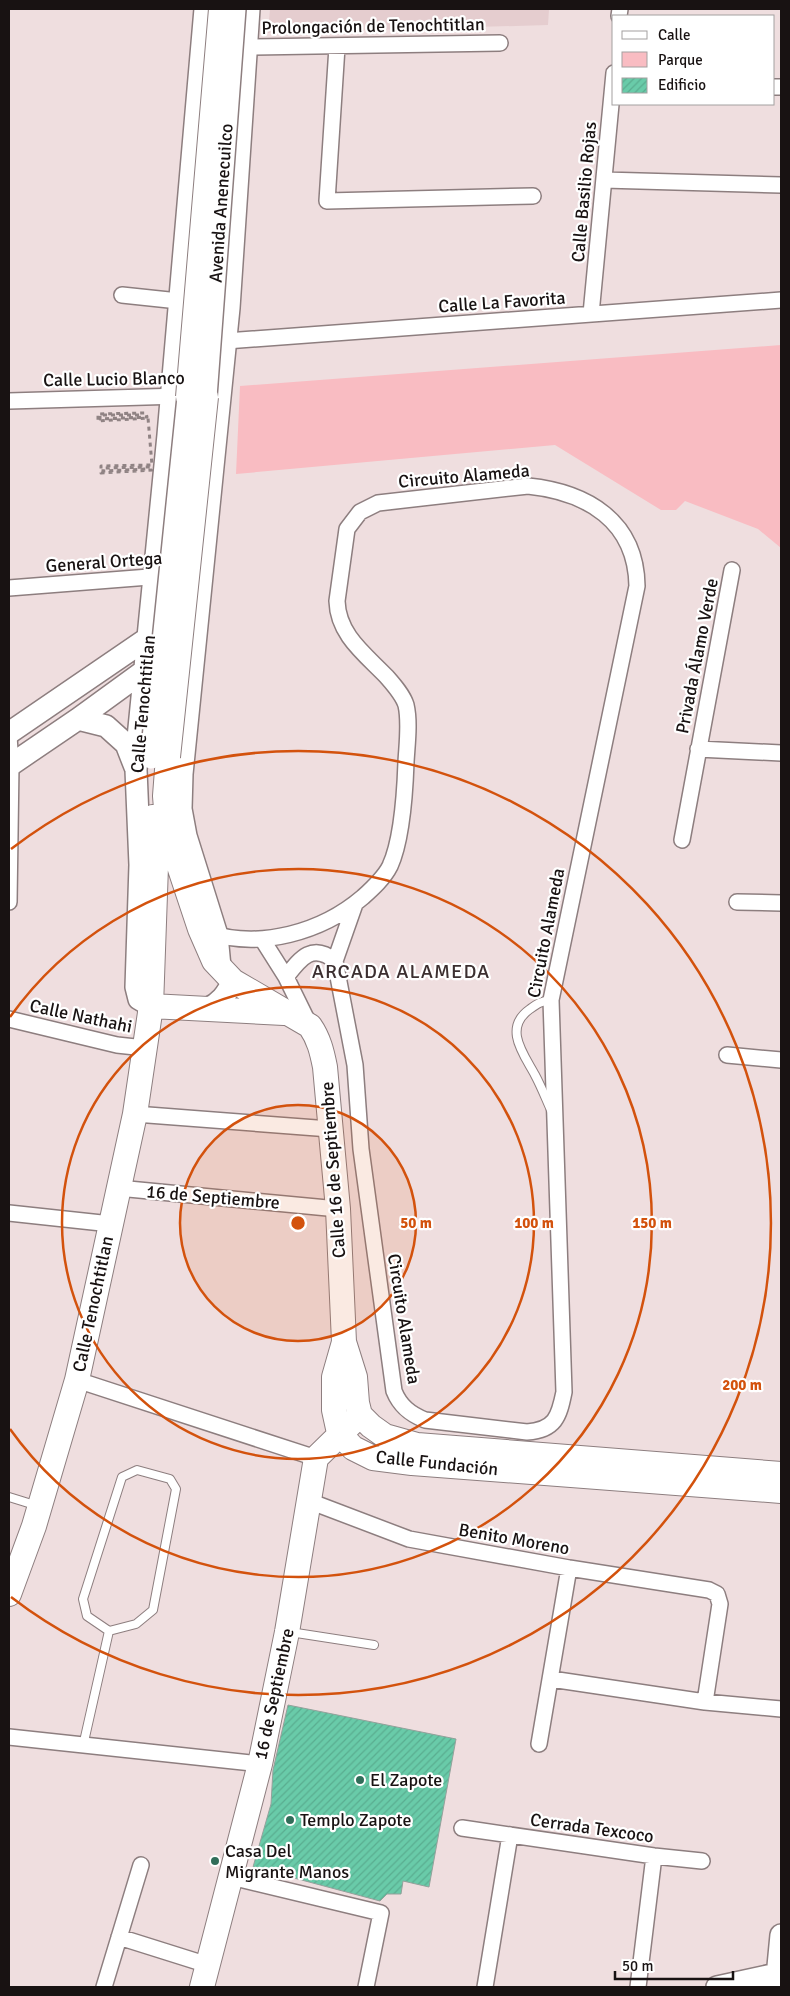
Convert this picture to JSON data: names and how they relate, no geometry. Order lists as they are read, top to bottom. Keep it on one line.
{"streets":{"main road":["Avenida Anenecuilco","Calle Tenochtitlan","Calle 16 de Septiembre","16 de Septiembre","Calle Fundación"],"street":["Prolongación de Tenochtitlan","Calle Basilio Rojas","Calle La Favorita","Calle Lucio Blanco","Circuito Alameda","General Ortega","Privada Álamo Verde","Calle Nathahi","Benito Moreno","Cerrada Texcoco"]},"crossings":[["Prolongación de Tenochtitlan","Avenida Anenecuilco"],["Calle Basilio Rojas","Calle La Favorita"],["Avenida Anenecuilco","Calle La Favorita"],["Avenida Anenecuilco","Calle Lucio Blanco"],["Avenida Anenecuilco","Calle Tenochtitlan"],["Calle Lucio Blanco","Calle Tenochtitlan"],["General Ortega","Calle Tenochtitlan"],["Calle Tenochtitlan","Calle Nathahi"],["Calle Tenochtitlan","16 de Septiembre"],["Calle 16 de Septiembre","16 de Septiembre"],["16 de Septiembre","Benito Moreno"]],"districts":["ARCADA ALAMEDA"],"places":["El Zapote","Templo Zapote","Casa Del Migrante Manos"],"legend":["Calle","Parque","Edificio"],"scale_bar":"50 m","rings":["50 m","100 m","150 m","200 m"]}
